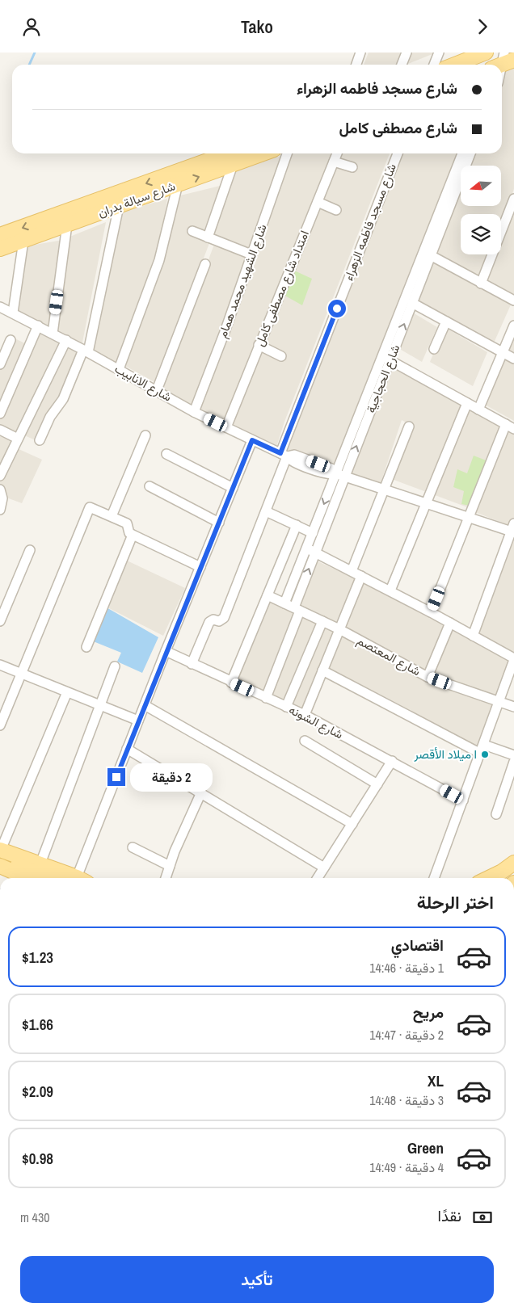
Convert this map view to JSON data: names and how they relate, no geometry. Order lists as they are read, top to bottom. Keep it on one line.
{"streets":{"main road":["شارع سيالة بدران"],"street":["شارع مسجد فاطمه الزهراء","شارع الشهيد محمد همام","امتداد شارع مصطفى كامل","شارع الحجاجية","شارع الانابيب","شارع المعتصم","شارع الشونه"]},"crossings":[["شارع مسجد فاطمه الزهراء","شارع الانابيب"],["شارع مسجد فاطمه الزهراء","شارع الشونه"],["شارع الشهيد محمد همام","شارع الانابيب"],["امتداد شارع مصطفى كامل","شارع الانابيب"],["شارع الحجاجية","شارع الانابيب"],["شارع الحجاجية","شارع المعتصم"],["شارع الحجاجية","شارع الشونه"]],"places":["ا ميلاد الأقصر"],"north":"left","page":{"header":"Tako","banner":["شارع مسجد فاطمه الزهراء","شارع مصطفى كامل"],"bubble":"2 دقيقة","heading":"اختر الرحلة","list":[{"name":"اقتصادي","note":"1 دقيقة · 14:46","value":"$1.23"},{"name":"مريح","note":"2 دقيقة · 14:47","value":"$1.66"},{"name":"XL","note":"3 دقيقة · 14:48","value":"$2.09"},{"name":"Green","note":"4 دقيقة · 14:49","value":"$0.98"}],"pay":["نقدًا","430 m"],"buttons":"تأكيد"}}
